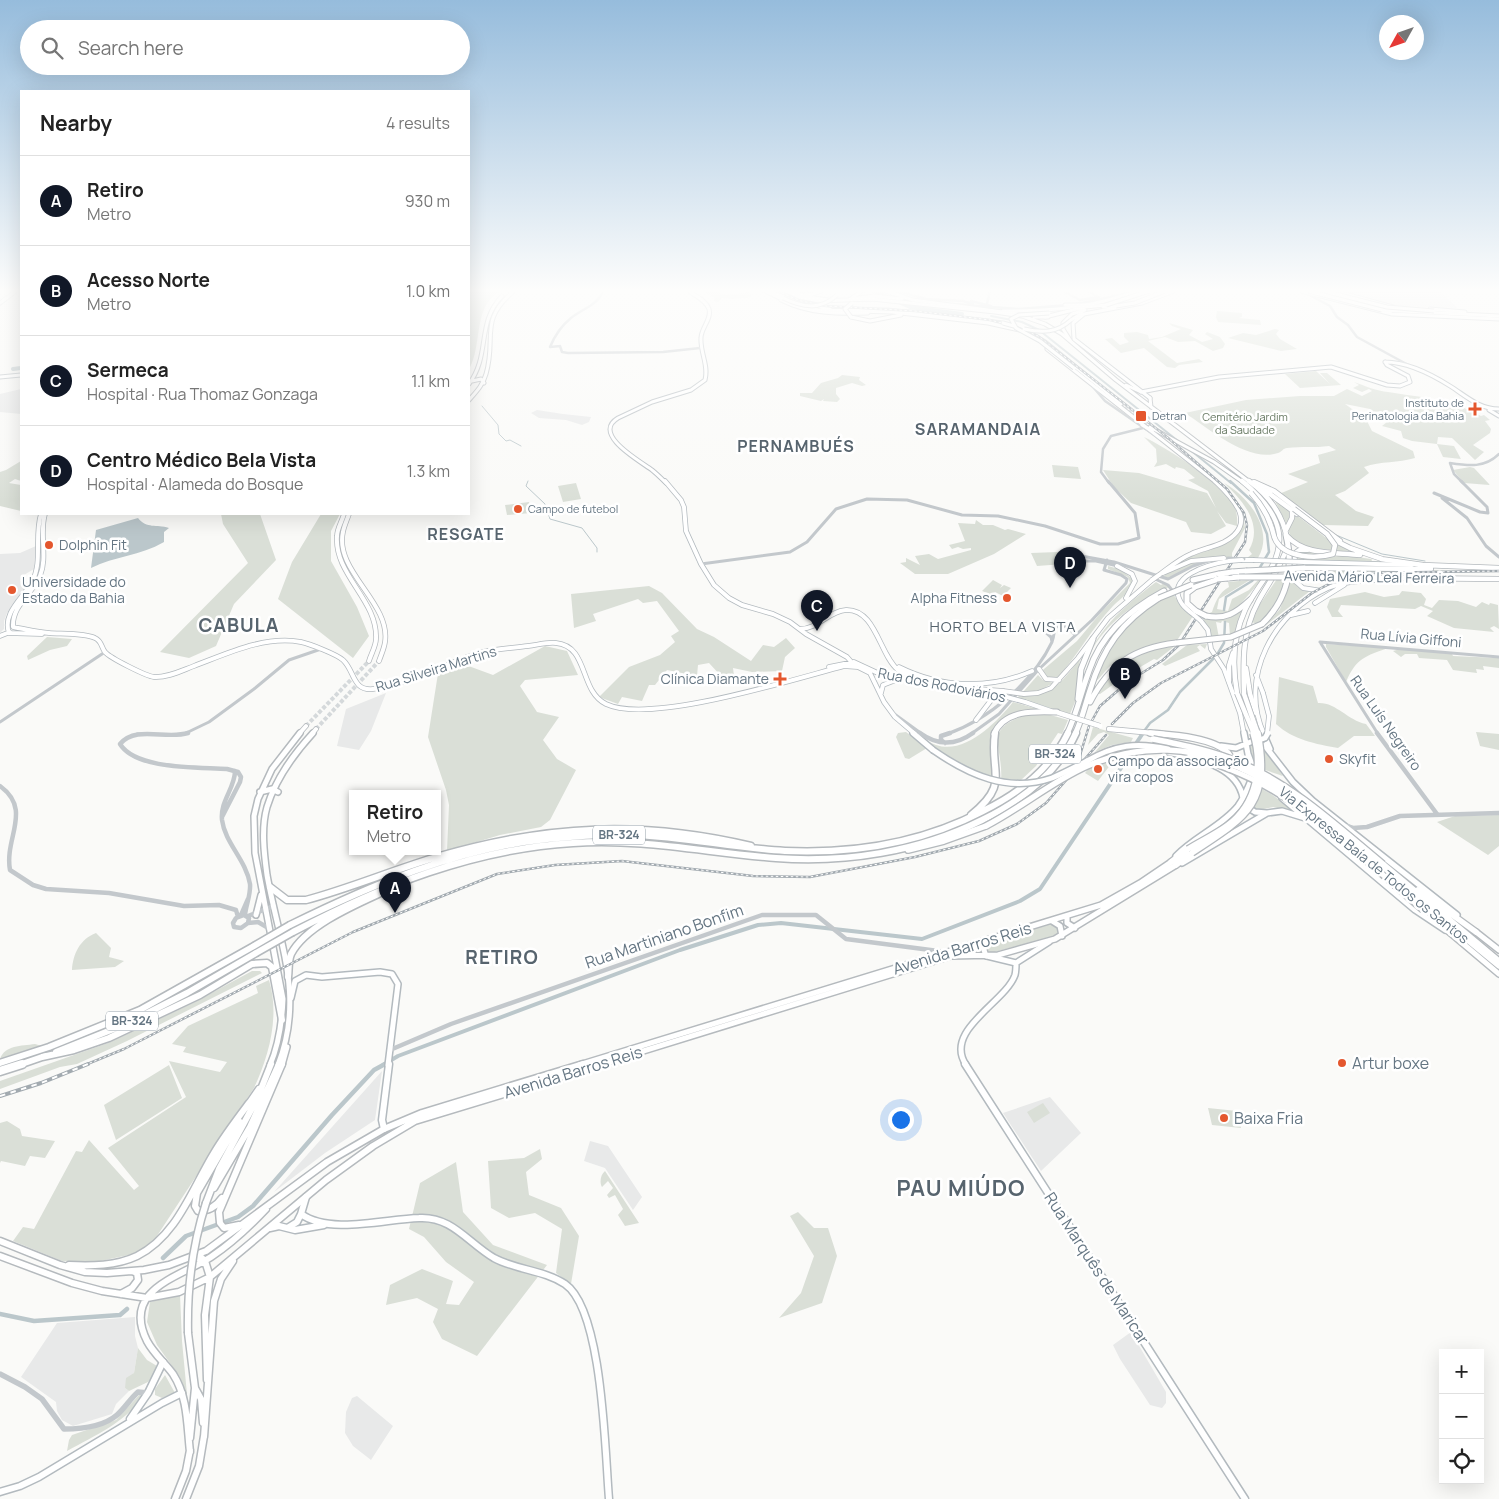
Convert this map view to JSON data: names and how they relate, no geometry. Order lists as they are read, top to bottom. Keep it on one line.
{"streets":{"highway":["Avenida Mário Leal Ferreira","Rua dos Rodoviários","BR-324","Via Expressa Baía de Todos os Santos","Avenida Barros Reis"],"main road":["Rua Silveira Martins","Rua Marquês de Maricar"],"street":["Rua Lívia Giffoni","Rua Luís Negreiro","Rua Martiniano Bonfim"]},"crossings":[["Rua Lívia Giffoni","Rua Luís Negreiro"],["Rua Silveira Martins","Rua dos Rodoviários"],["Rua dos Rodoviários","Via Expressa Baía de Todos os Santos"],["BR-324","Via Expressa Baía de Todos os Santos"],["Rua Martiniano Bonfim","Avenida Barros Reis"]],"districts":["SARAMANDAIA","PERNAMBUÉS","RESGATE","CABULA","HORTO BELA VISTA","RETIRO","PAU MIÚDO"],"parks":["Cemitério Jardim da Saudade"],"places":{"health":["Instituto de Perinatologia da Bahia","Clínica Diamante"],"transit":["Detran"],"other":["Campo de futebol","Dolphin Fit","Universidade do Estado da Bahia","Alpha Fitness","Skyfit","Campo da associação vira copos","Artur boxe","Baixa Fria"]},"north":"bottom left","page":{"search":"Search here","heading":["Nearby","4 results"],"list":[{"mark":"A","name":"Retiro","note":"Metro","value":"930 m"},{"mark":"B","name":"Acesso Norte","note":"Metro","value":"1.0 km"},{"mark":"C","name":"Sermeca","note":"Hospital · Rua Thomaz Gonzaga","value":"1.1 km"},{"mark":"D","name":"Centro Médico Bela Vista","note":"Hospital · Alameda do Bosque","value":"1.3 km"}],"pins":["D","C","B","A"],"popup":["Retiro","Metro"],"map_buttons":["+","−"]}}
